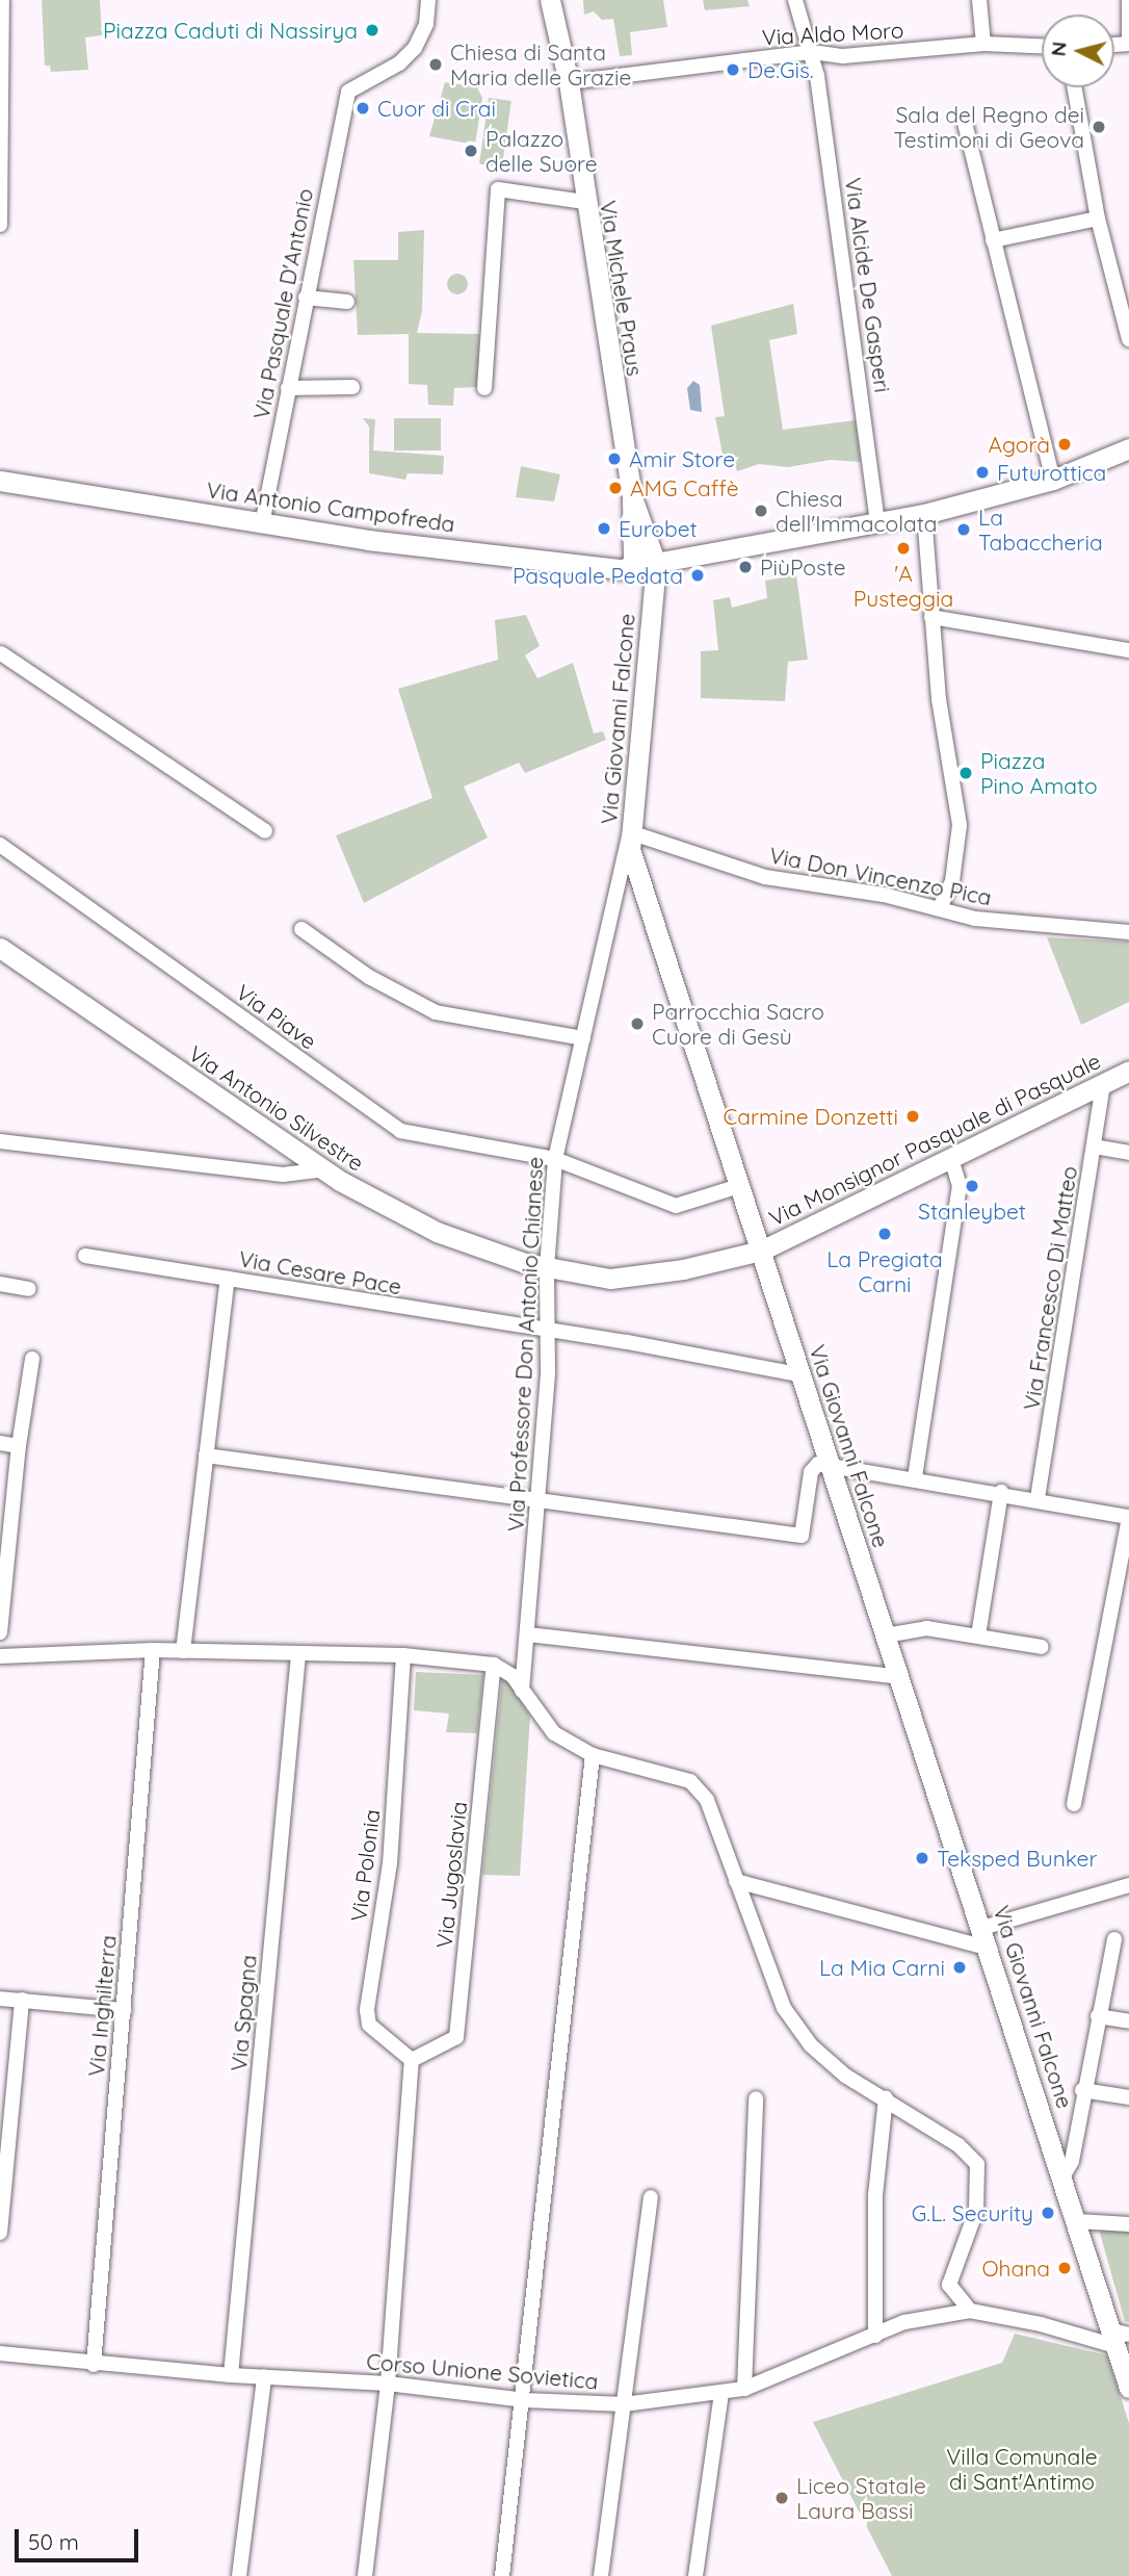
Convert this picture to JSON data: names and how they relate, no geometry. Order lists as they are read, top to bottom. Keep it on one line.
{"streets":{"street":["Via Aldo Moro","Via Alcide De Gasperi","Via Michele Praus","Via Pasquale D'Antonio","Via Antonio Campofreda","Via Giovanni Falcone","Via Don Vincenzo Pica","Via Piave","Via Antonio Silvestre","Via Monsignor Pasquale di Pasquale","Via Cesare Pace","Via Francesco Di Matteo","Via Professore Don Antonio Chianese","Via Polonia","Via Jugoslavia","Via Inghilterra","Via Spagna","Corso Unione Sovietica"]},"crossings":[["Via Aldo Moro","Via Alcide De Gasperi"],["Via Aldo Moro","Via Michele Praus"],["Via Alcide De Gasperi","Via Antonio Campofreda"],["Via Michele Praus","Via Antonio Campofreda"],["Via Michele Praus","Via Giovanni Falcone"],["Via Pasquale D'Antonio","Via Antonio Campofreda"],["Via Antonio Campofreda","Via Giovanni Falcone"],["Via Giovanni Falcone","Via Don Vincenzo Pica"],["Via Giovanni Falcone","Via Piave"],["Via Giovanni Falcone","Via Monsignor Pasquale di Pasquale"],["Via Giovanni Falcone","Via Cesare Pace"],["Via Giovanni Falcone","Via Professore Don Antonio Chianese"],["Via Giovanni Falcone","Corso Unione Sovietica"],["Via Don Vincenzo Pica","Via Professore Don Antonio Chianese"],["Via Piave","Via Professore Don Antonio Chianese"],["Via Antonio Silvestre","Via Monsignor Pasquale di Pasquale"],["Via Antonio Silvestre","Via Professore Don Antonio Chianese"],["Via Monsignor Pasquale di Pasquale","Via Francesco Di Matteo"],["Via Monsignor Pasquale di Pasquale","Via Professore Don Antonio Chianese"],["Via Cesare Pace","Via Professore Don Antonio Chianese"],["Via Polonia","Via Jugoslavia"],["Via Inghilterra","Corso Unione Sovietica"],["Via Spagna","Corso Unione Sovietica"]],"parks":["Villa Comunale di Sant'Antimo"],"places":["Piazza Caduti di Nassirya","Chiesa di Santa Maria delle Grazie","De.Gis.","Cuor di Crai","Sala del Regno dei Testimoni di Geova","Palazzo delle Suore","Agorà","Amir Store","Futurottica","AMG Caffè","Chiesa dell'Immacolata","Eurobet","La Tabaccheria","'A Pusteggia","PiùPoste","Pasquale Pedata","Piazza Pino Amato","Parrocchia Sacro Cuore di Gesù","Carmine Donzetti","Stanleybet","La Pregiata Carni","Teksped Bunker","La Mia Carni","G.L. Security","Ohana","Liceo Statale Laura Bassi"],"scale_bar":"50 m","north":"left"}
